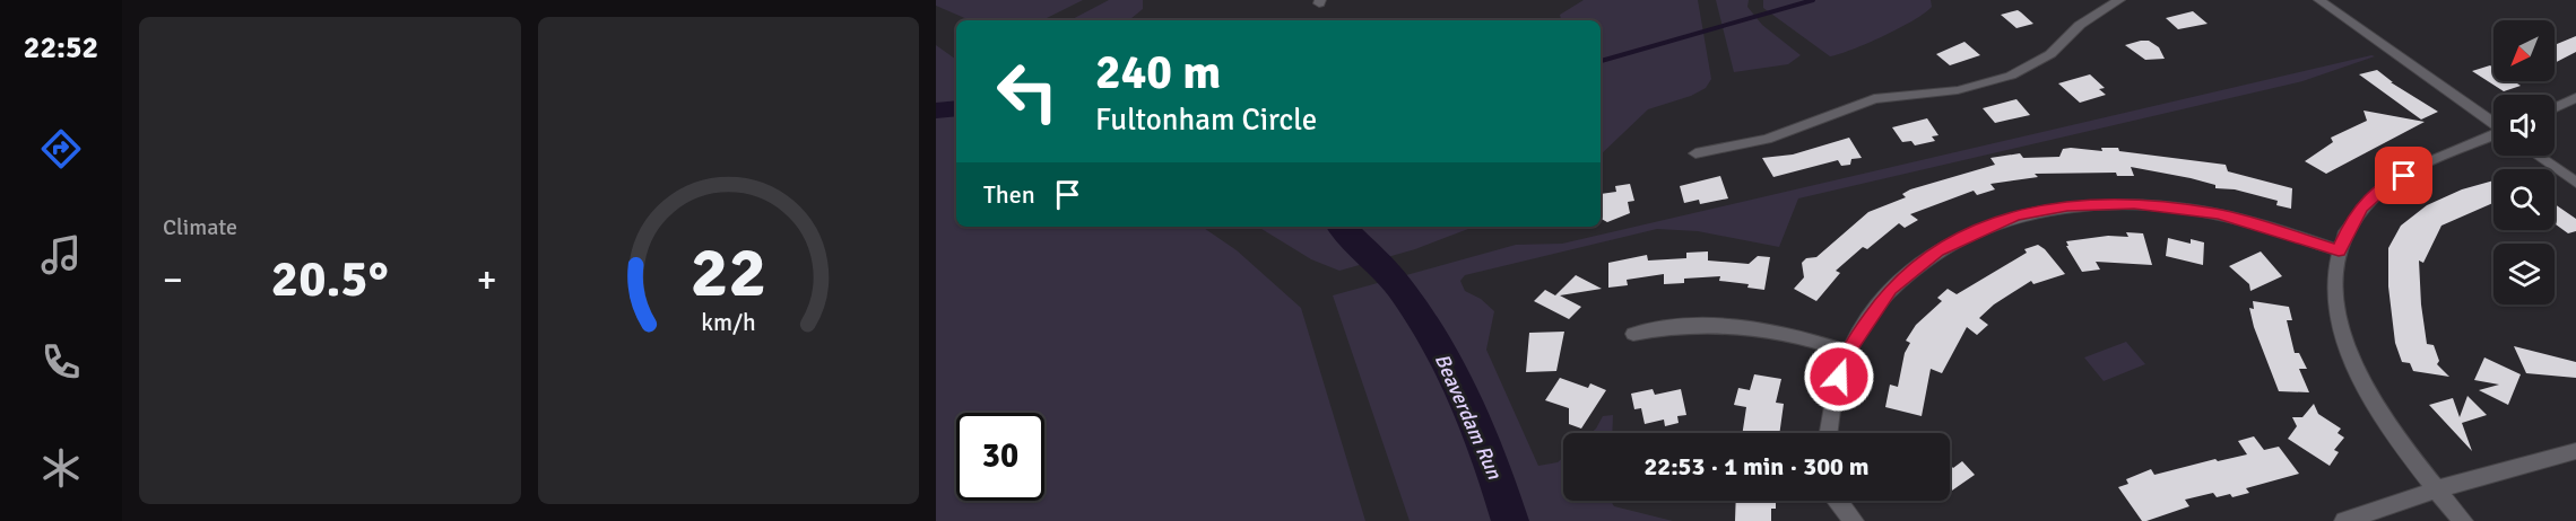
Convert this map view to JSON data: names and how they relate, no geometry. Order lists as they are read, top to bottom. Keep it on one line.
{"water":["Beaverdam Run"],"north":"bottom left","page":{"tabs":"22:52","tile":"Climate","turn":["240 m","Fultonham Circle"],"then":"Then","heat":["−","20.5°","+"],"limit":"30","trip":"22:53 · 1 min · 300 m","gauge":["22","km/h"]}}
